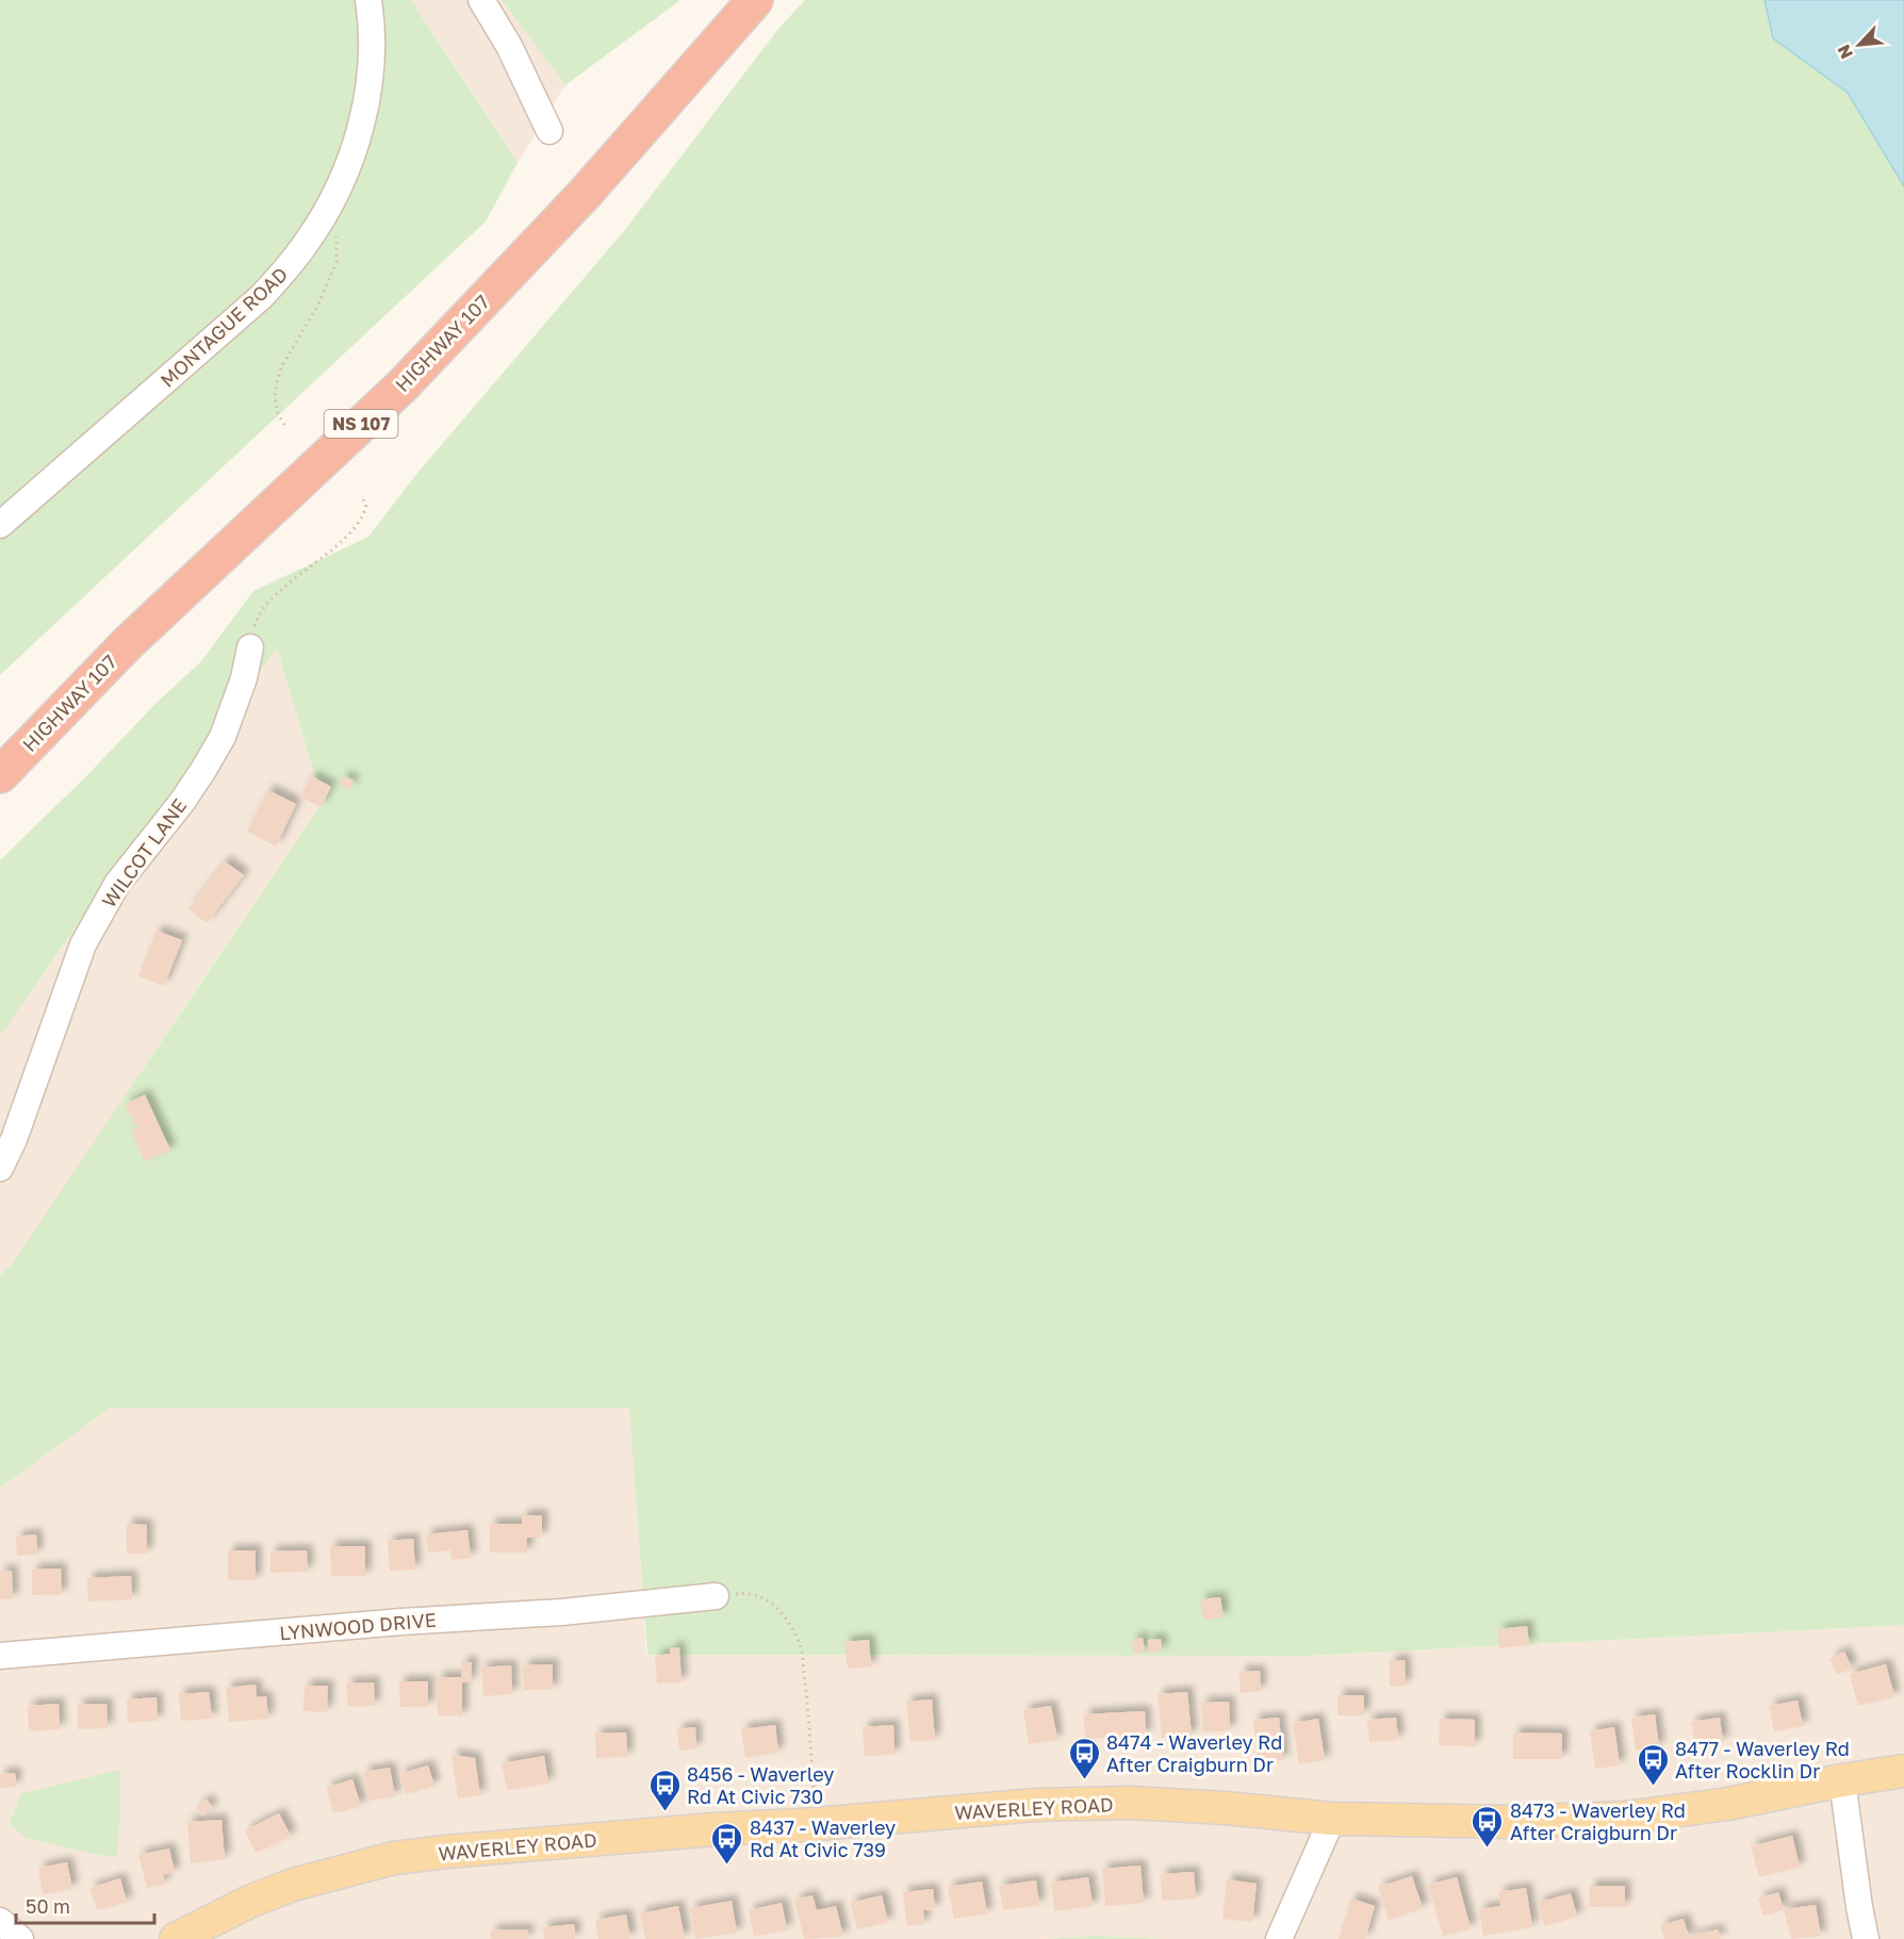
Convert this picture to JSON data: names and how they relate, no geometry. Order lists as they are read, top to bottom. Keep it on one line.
{"streets":{"highway":["HIGHWAY 107","NS 107"],"main road":["WAVERLEY ROAD"],"street":["MONTAGUE ROAD","WILCOT LANE","LYNWOOD DRIVE"]},"places":{"bus stop":["8474 - Waverley Rd After Craigburn Dr","8477 - Waverley Rd After Rocklin Dr","8456 - Waverley Rd At Civic 730","8473 - Waverley Rd After Craigburn Dr","8437 - Waverley Rd At Civic 739"]},"scale_bar":"50 m","north":"bottom left"}
